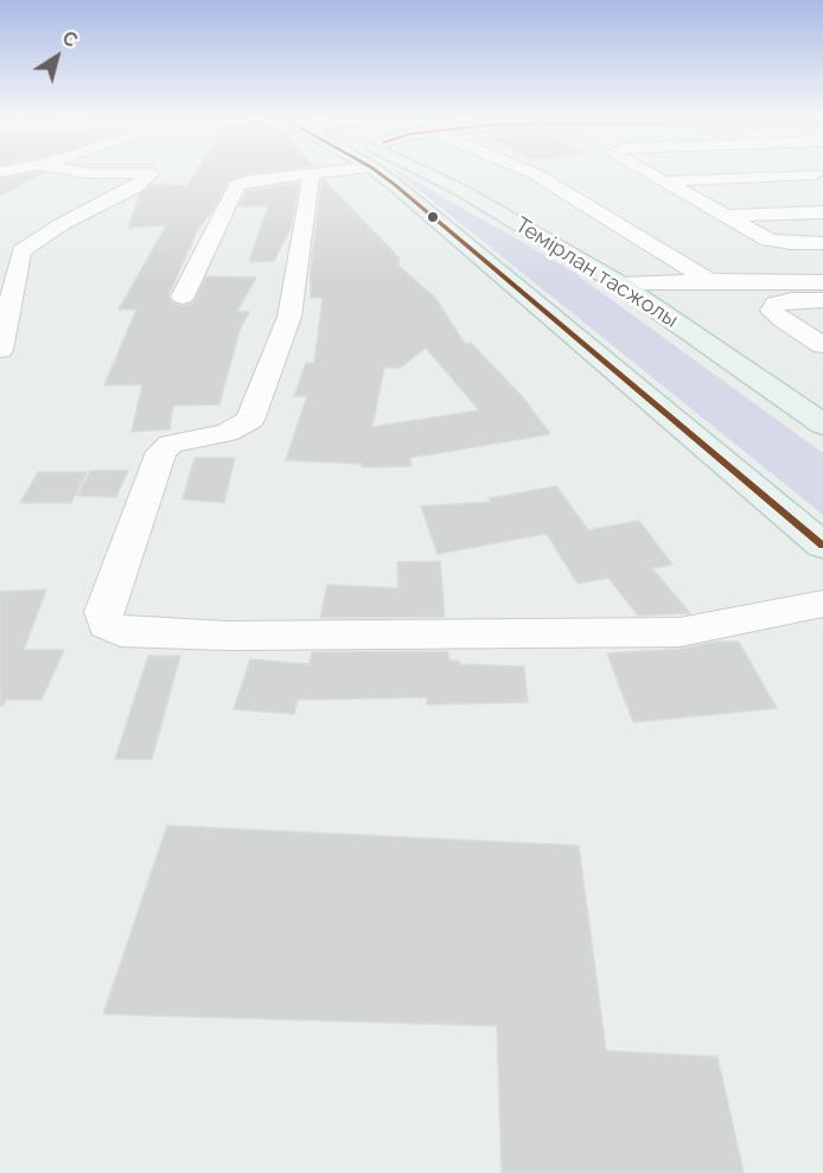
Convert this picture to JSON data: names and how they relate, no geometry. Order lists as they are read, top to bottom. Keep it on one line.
{"streets":{"main road":["Темірлан тасжолы"]},"north":"top right"}
